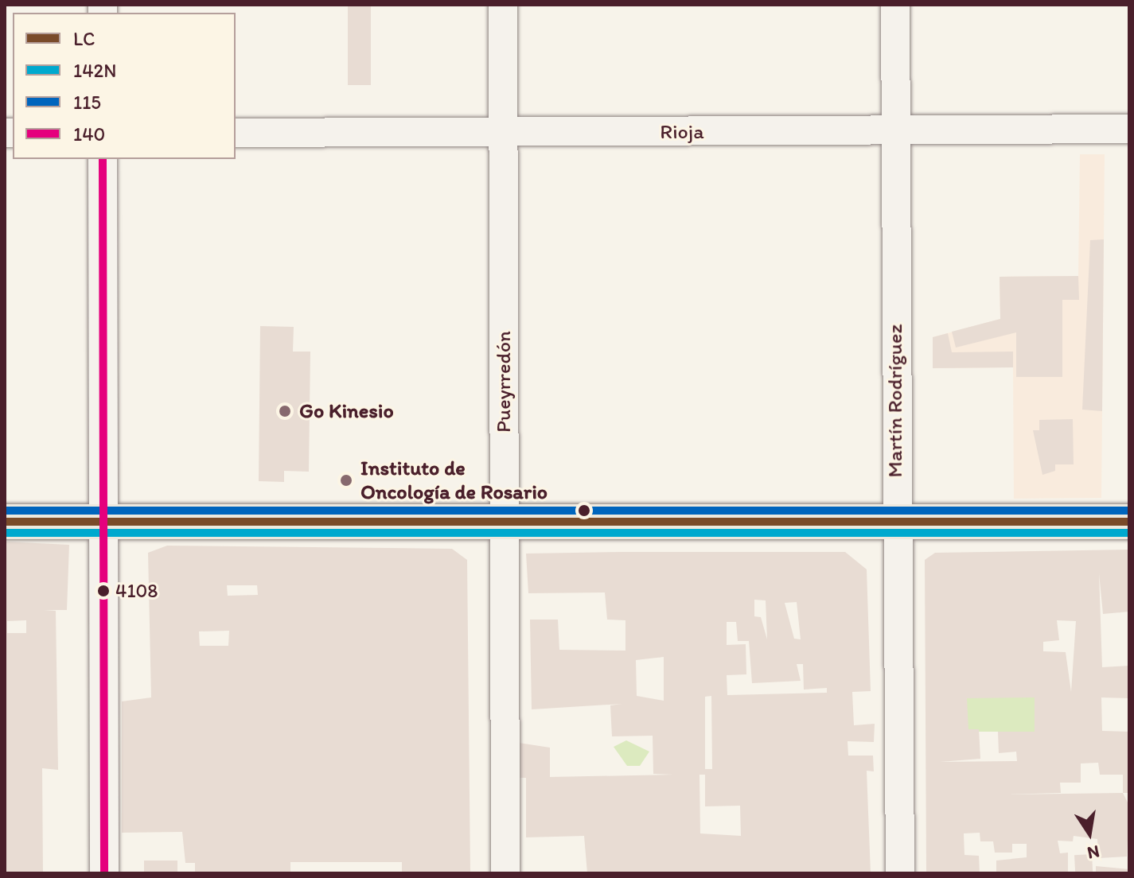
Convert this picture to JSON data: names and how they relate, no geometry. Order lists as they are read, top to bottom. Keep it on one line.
{"streets":{"street":["Rioja","Pueyrredón","Martín Rodríguez"]},"crossings":[["Rioja","Pueyrredón"],["Rioja","Martín Rodríguez"]],"places":["Go Kinesio","Instituto de Oncología de Rosario","4108"],"lines":["transit line 140","transit line 115","transit line LC","transit line 142N"],"legend":["LC","142N","115","140"],"north":"bottom"}
